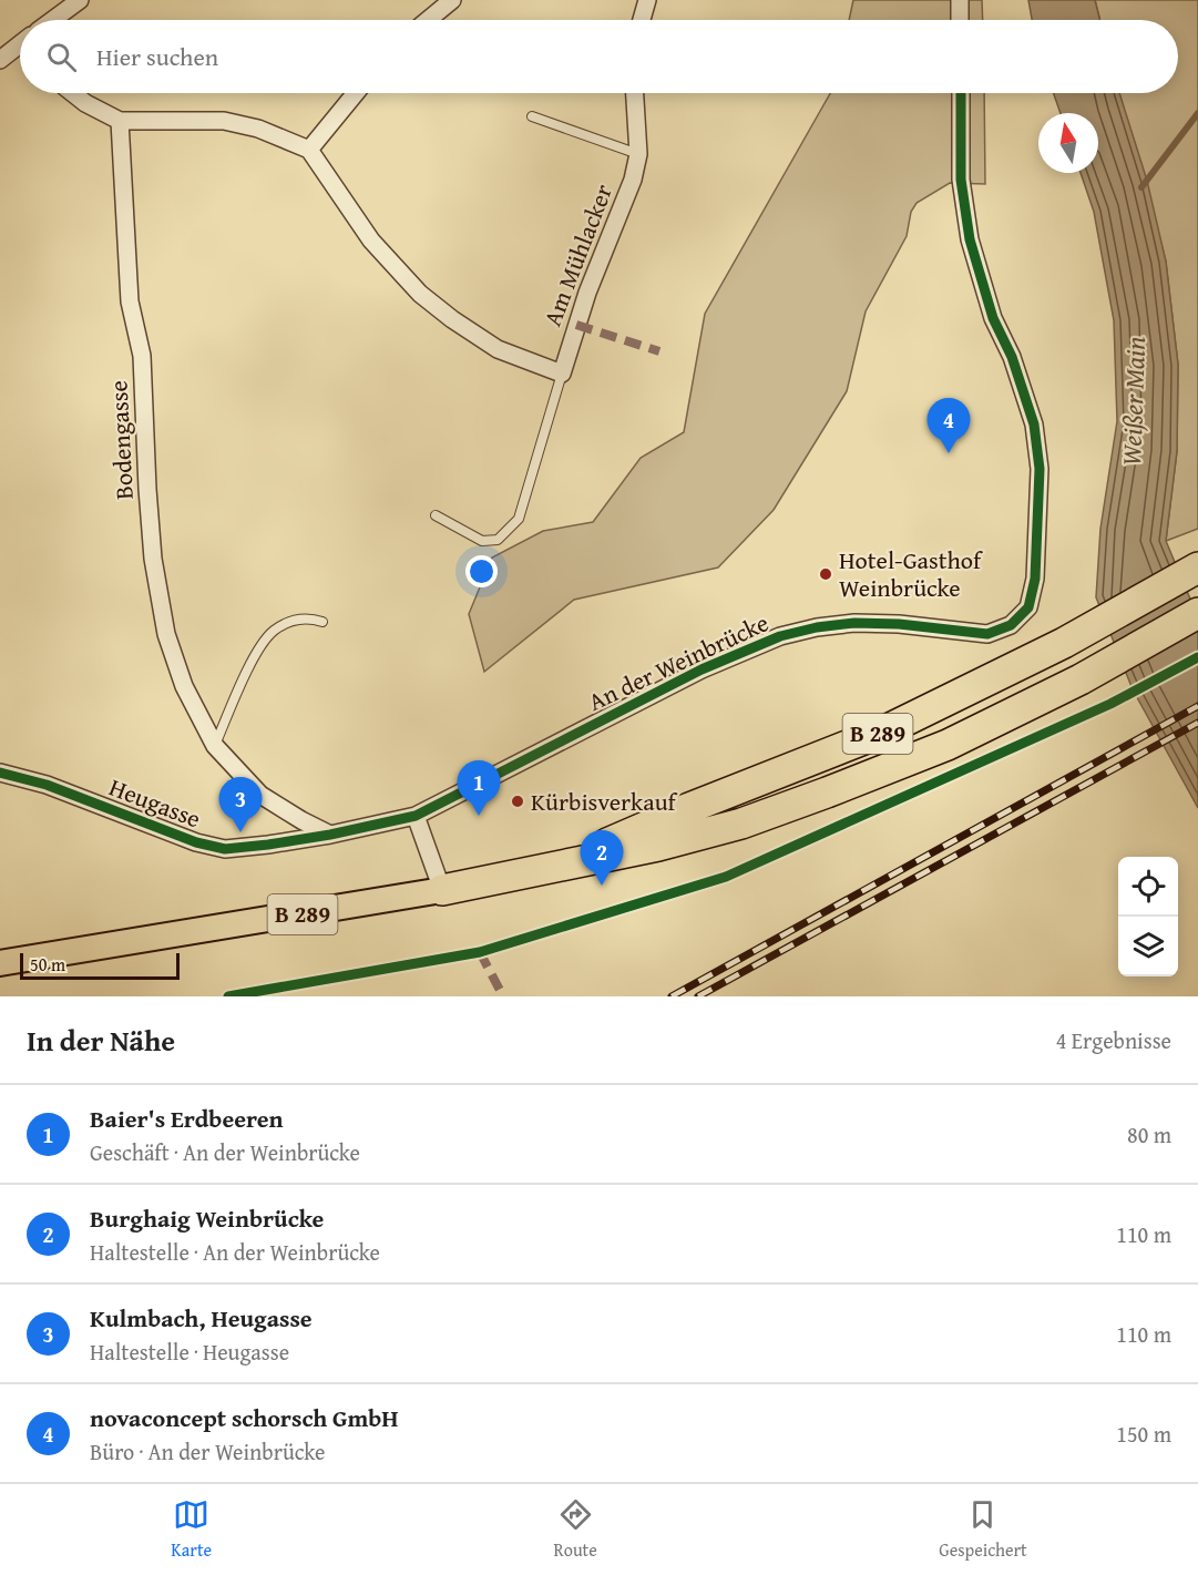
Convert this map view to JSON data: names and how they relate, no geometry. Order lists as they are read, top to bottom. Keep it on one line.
{"streets":{"highway":["B 289"],"street":["Am Mühlacker","Bodengasse","An der Weinbrücke","Heugasse"]},"crossings":[["Bodengasse","Heugasse"],["An der Weinbrücke","Heugasse"]],"water":["Weißer Main"],"places":["Hotel-Gasthof Weinbrücke","Kürbisverkauf"],"scale_bar":"50 m","north":"top","page":{"search":"Hier suchen","pins":["4","1","3","2"],"scale":"50 m","heading":["In der Nähe","4 Ergebnisse"],"list":[{"mark":"1","name":"Baier's Erdbeeren","note":"Geschäft · An der Weinbrücke","value":"80 m"},{"mark":"2","name":"Burghaig Weinbrücke","note":"Haltestelle · An der Weinbrücke","value":"110 m"},{"mark":"3","name":"Kulmbach, Heugasse","note":"Haltestelle · Heugasse","value":"110 m"},{"mark":"4","name":"novaconcept schorsch GmbH","note":"Büro · An der Weinbrücke","value":"150 m"}],"nav":["Karte","Route","Gespeichert"]}}
